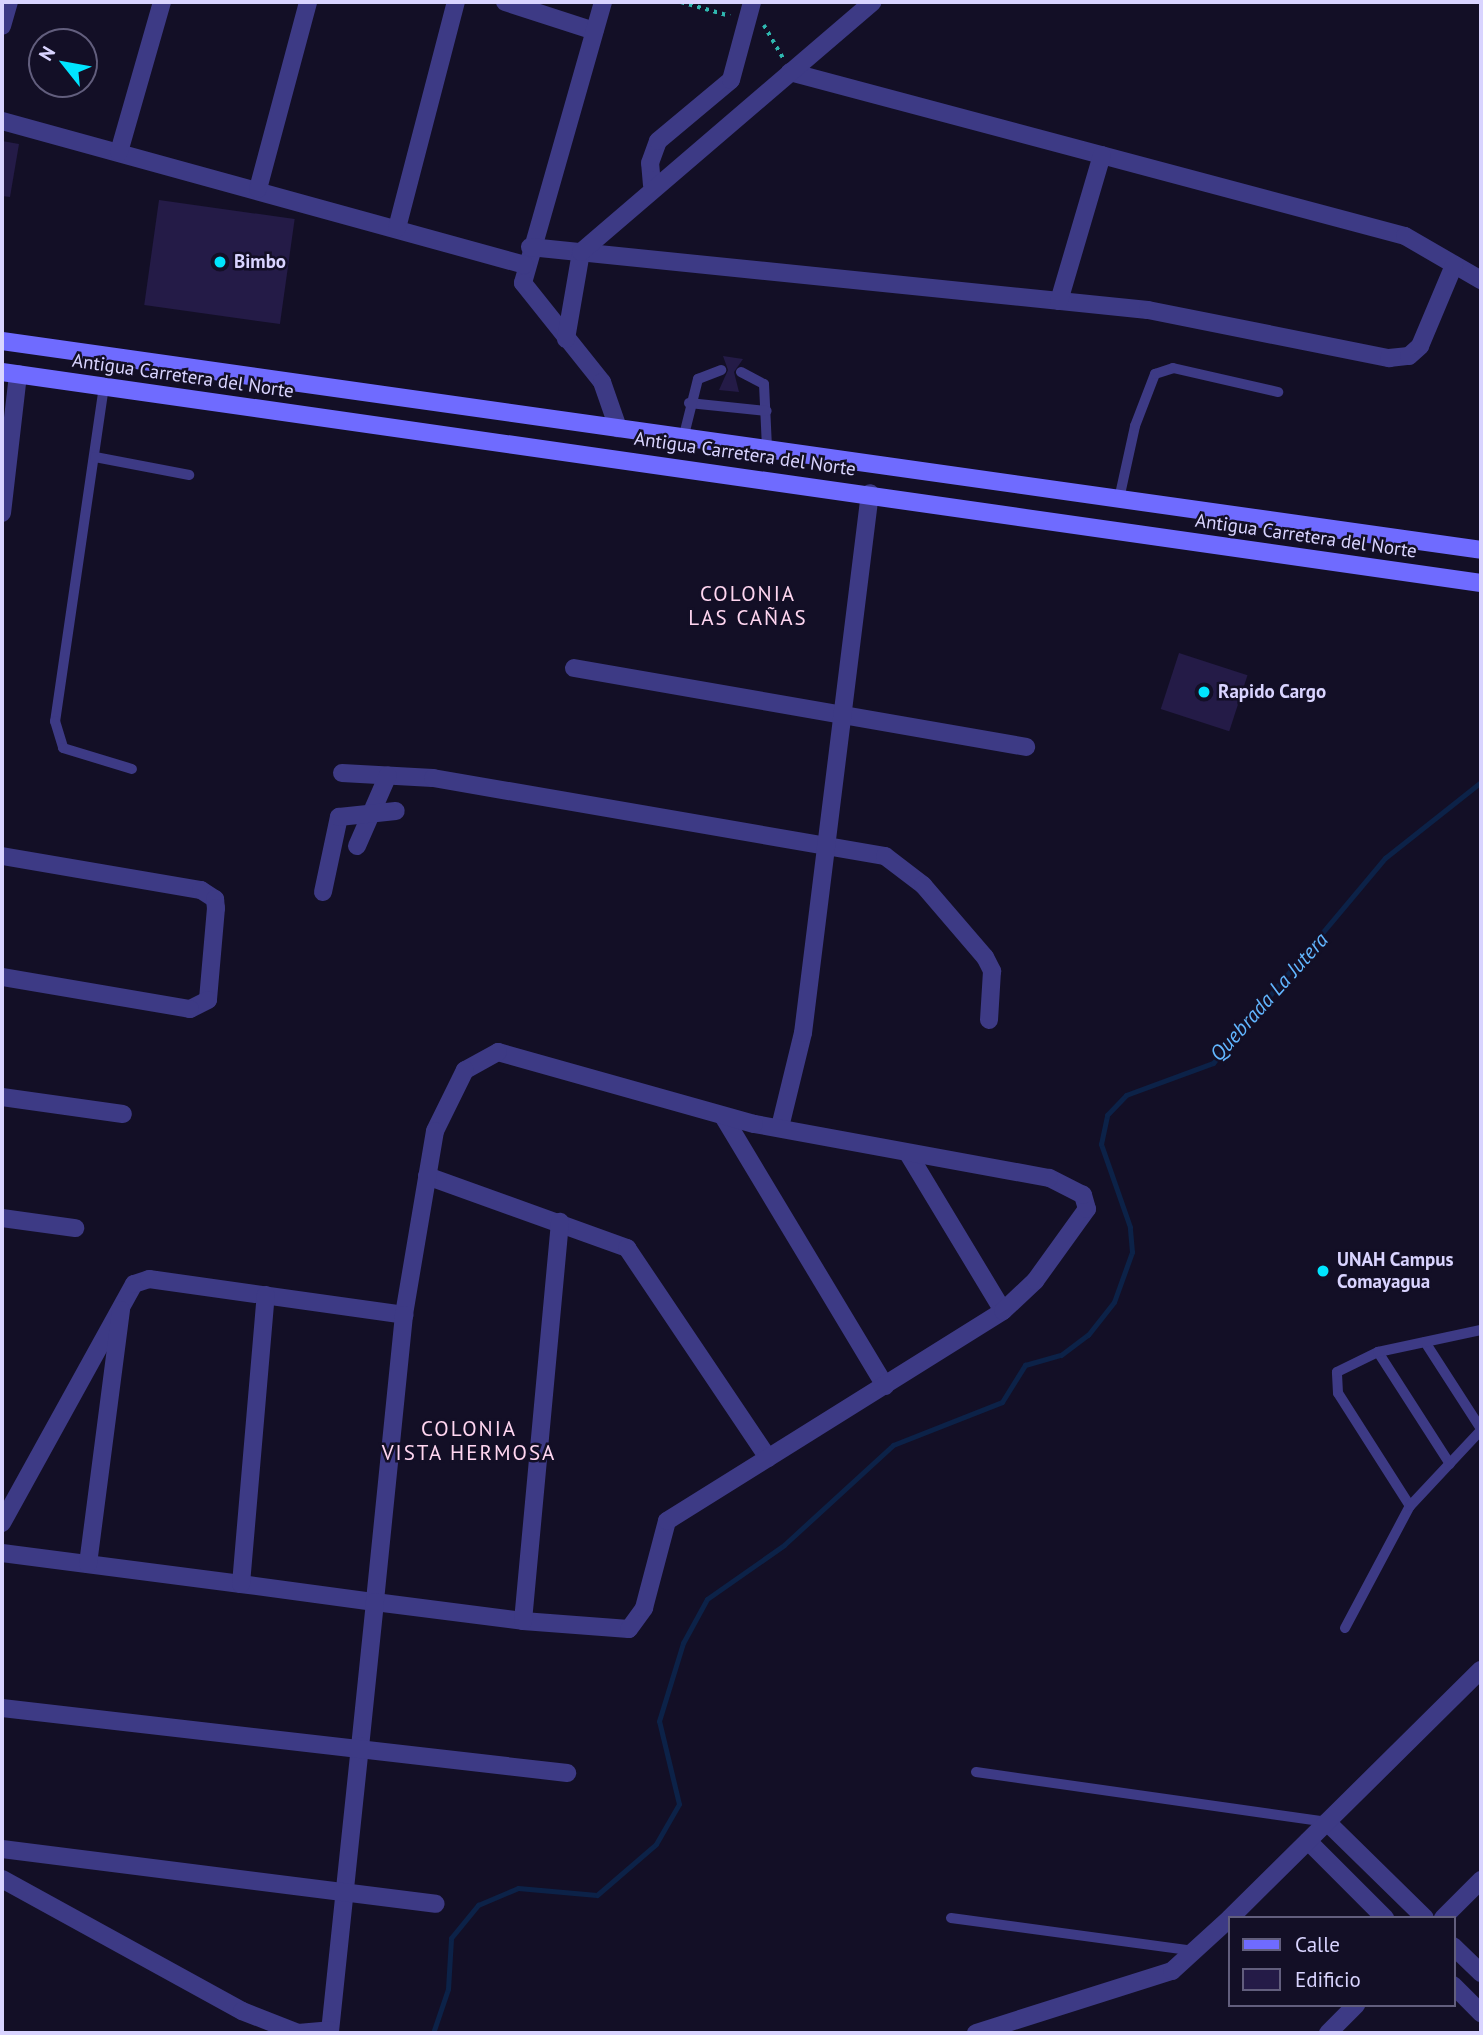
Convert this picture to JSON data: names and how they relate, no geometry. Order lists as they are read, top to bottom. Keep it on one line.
{"streets":{"main road":["Antigua Carretera del Norte"]},"districts":["COLONIA LAS CAÑAS","COLONIA VISTA HERMOSA"],"water":["Quebrada La Jutera"],"places":["Bimbo","Rapido Cargo","UNAH Campus Comayagua"],"legend":["Calle","Edificio"],"north":"top left"}
